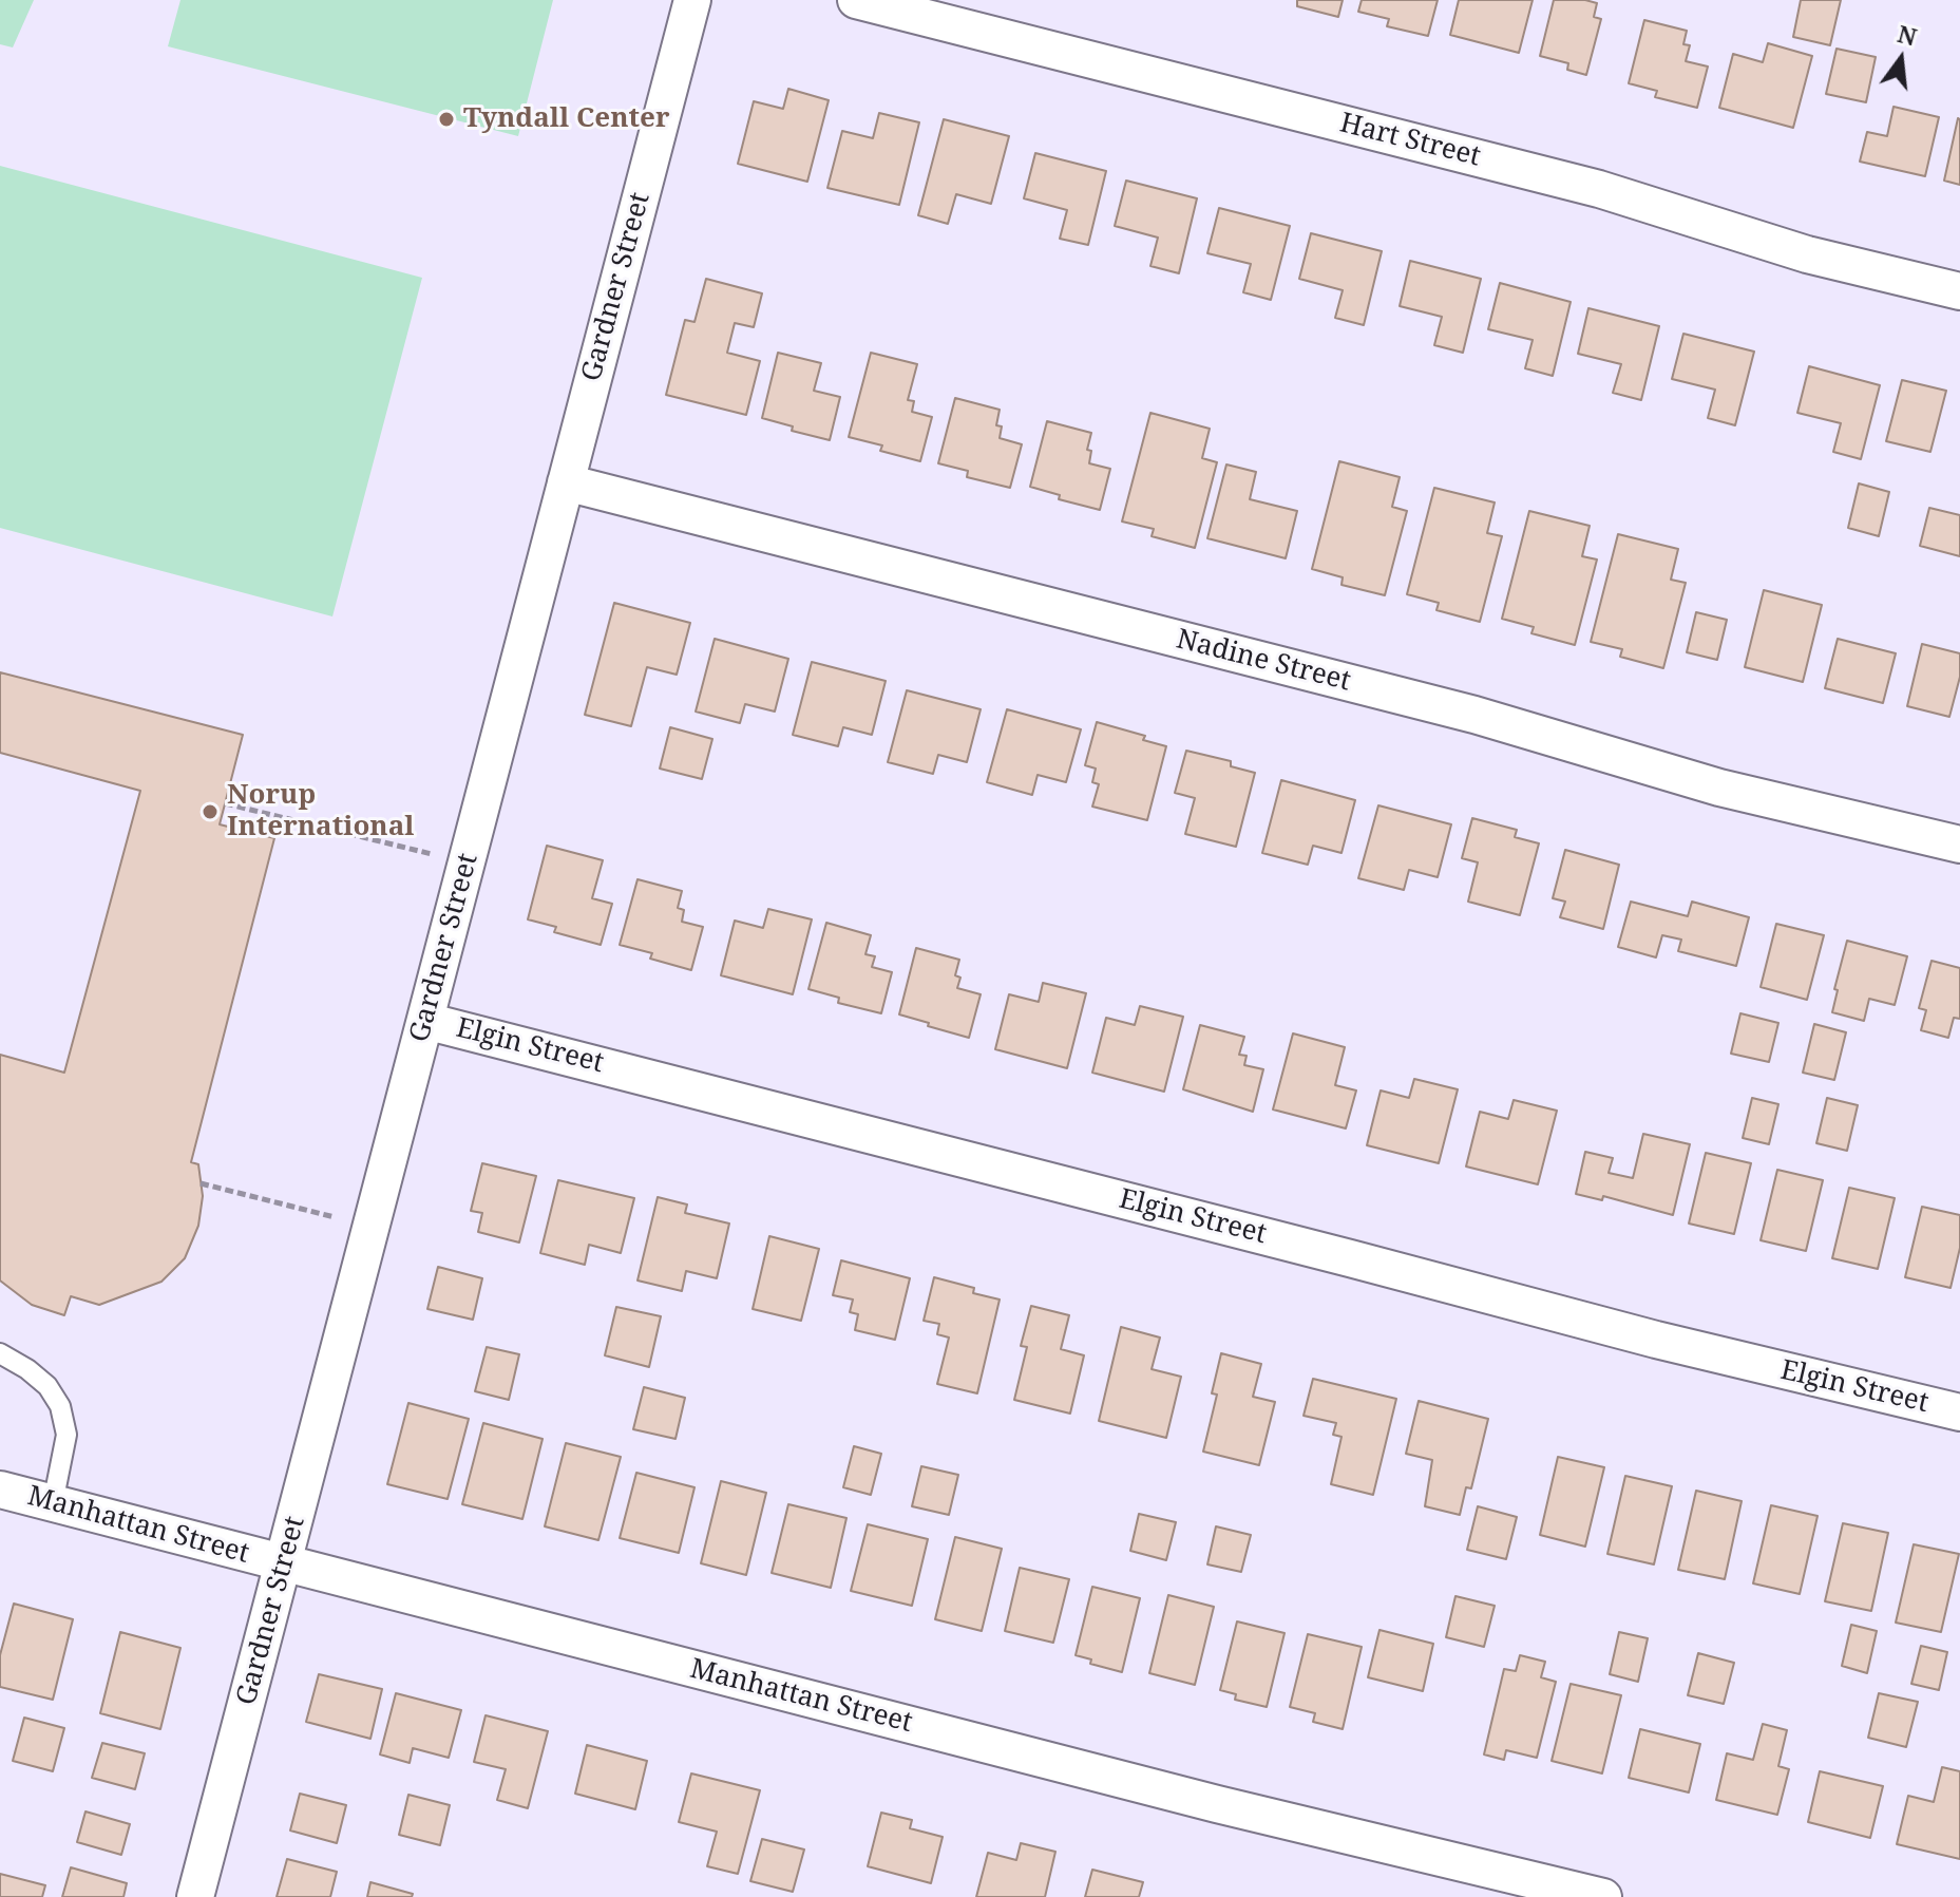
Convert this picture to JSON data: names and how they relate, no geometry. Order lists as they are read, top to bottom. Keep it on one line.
{"streets":{"street":["Hart Street","Gardner Street","Nadine Street","Elgin Street","Manhattan Street"]},"crossings":[["Gardner Street","Nadine Street"],["Gardner Street","Elgin Street"],["Gardner Street","Manhattan Street"]],"places":["Tyndall Center","Norup International"],"north":"top"}
